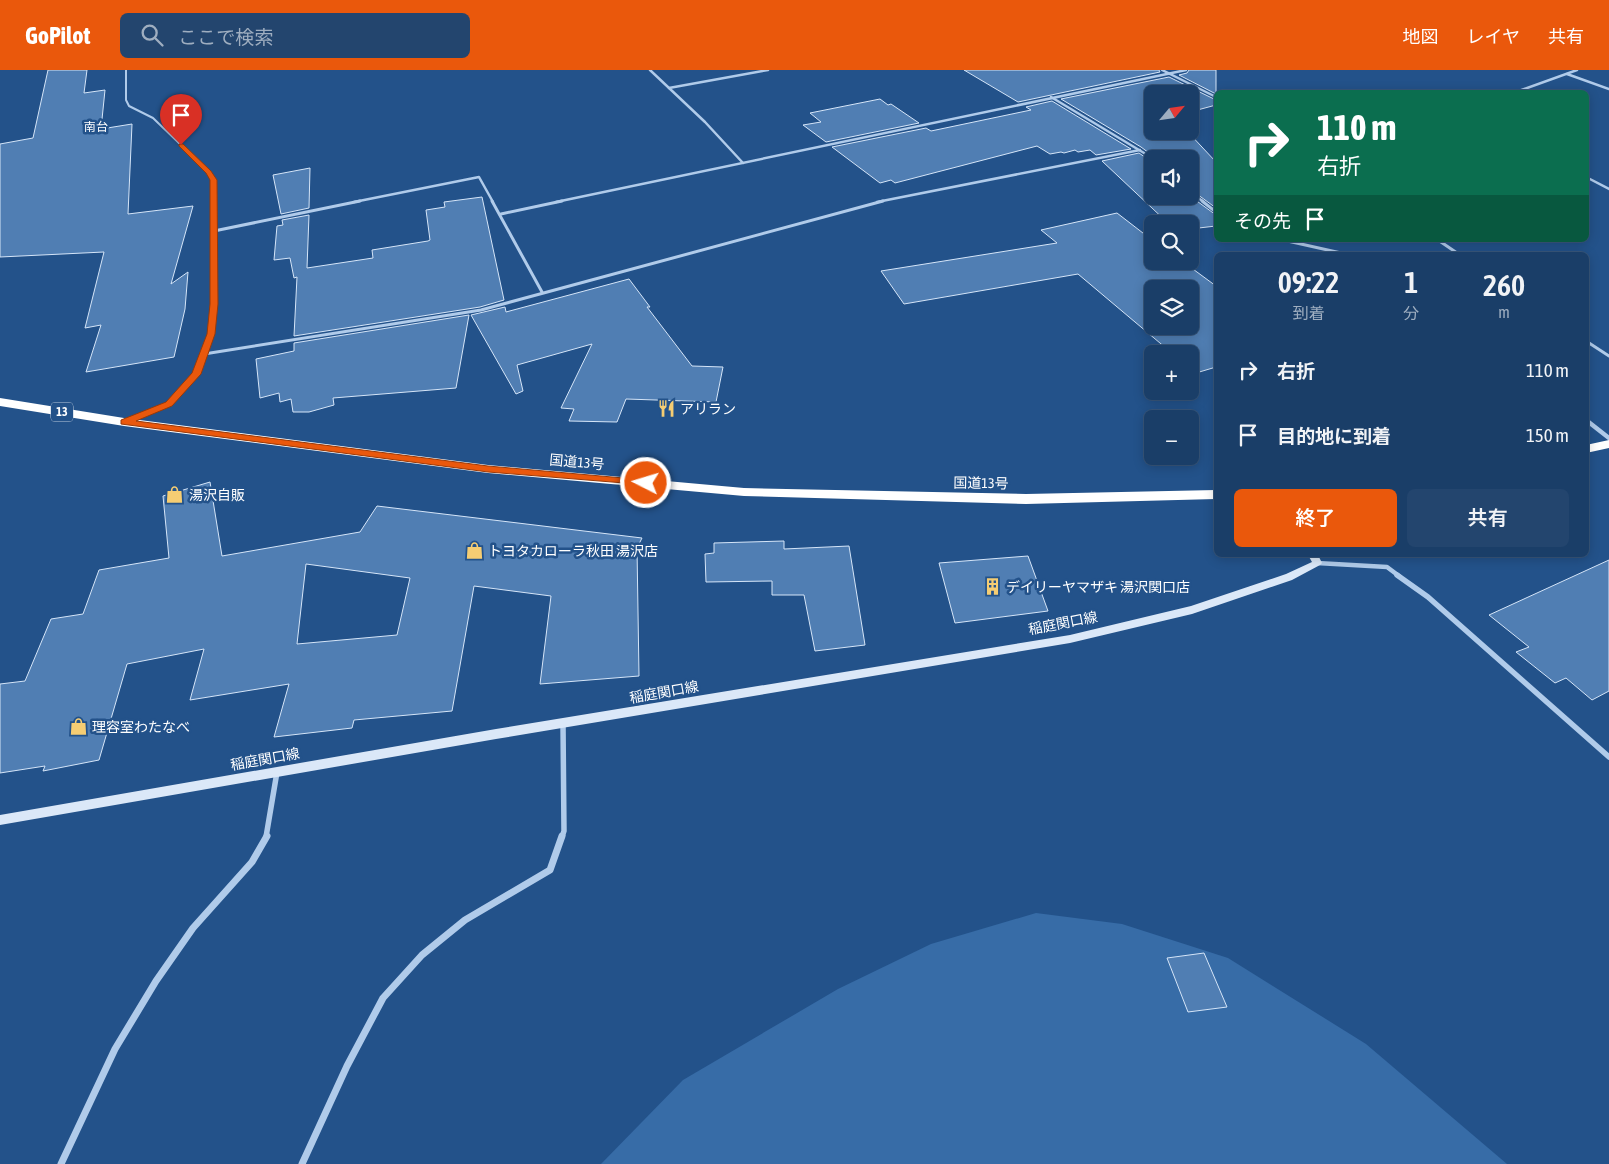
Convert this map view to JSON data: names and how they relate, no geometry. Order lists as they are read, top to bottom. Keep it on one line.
{"streets":{"highway":["13","国道13号"],"main road":["稲庭関口線"]},"districts":["南台"],"places":{"restaurant":["アリラン"],"shop":["湯沢自販","トヨタカローラ秋田 湯沢店","理容室わたなべ"],"building":["デイリーヤマザキ 湯沢関口店"]},"north":"top right","page":{"header":"GoPilot","search":"ここで検索","nav":["地図","レイヤ","共有"],"map_buttons":["+","−"],"turn":["110 m","右折"],"then":"その先","eta":["09:22","到着","1","分","260","m"],"list":[{"name":"右折","value":"110 m"},{"name":"目的地に到着","value":"150 m"}],"buttons":["終了","共有"]}}
